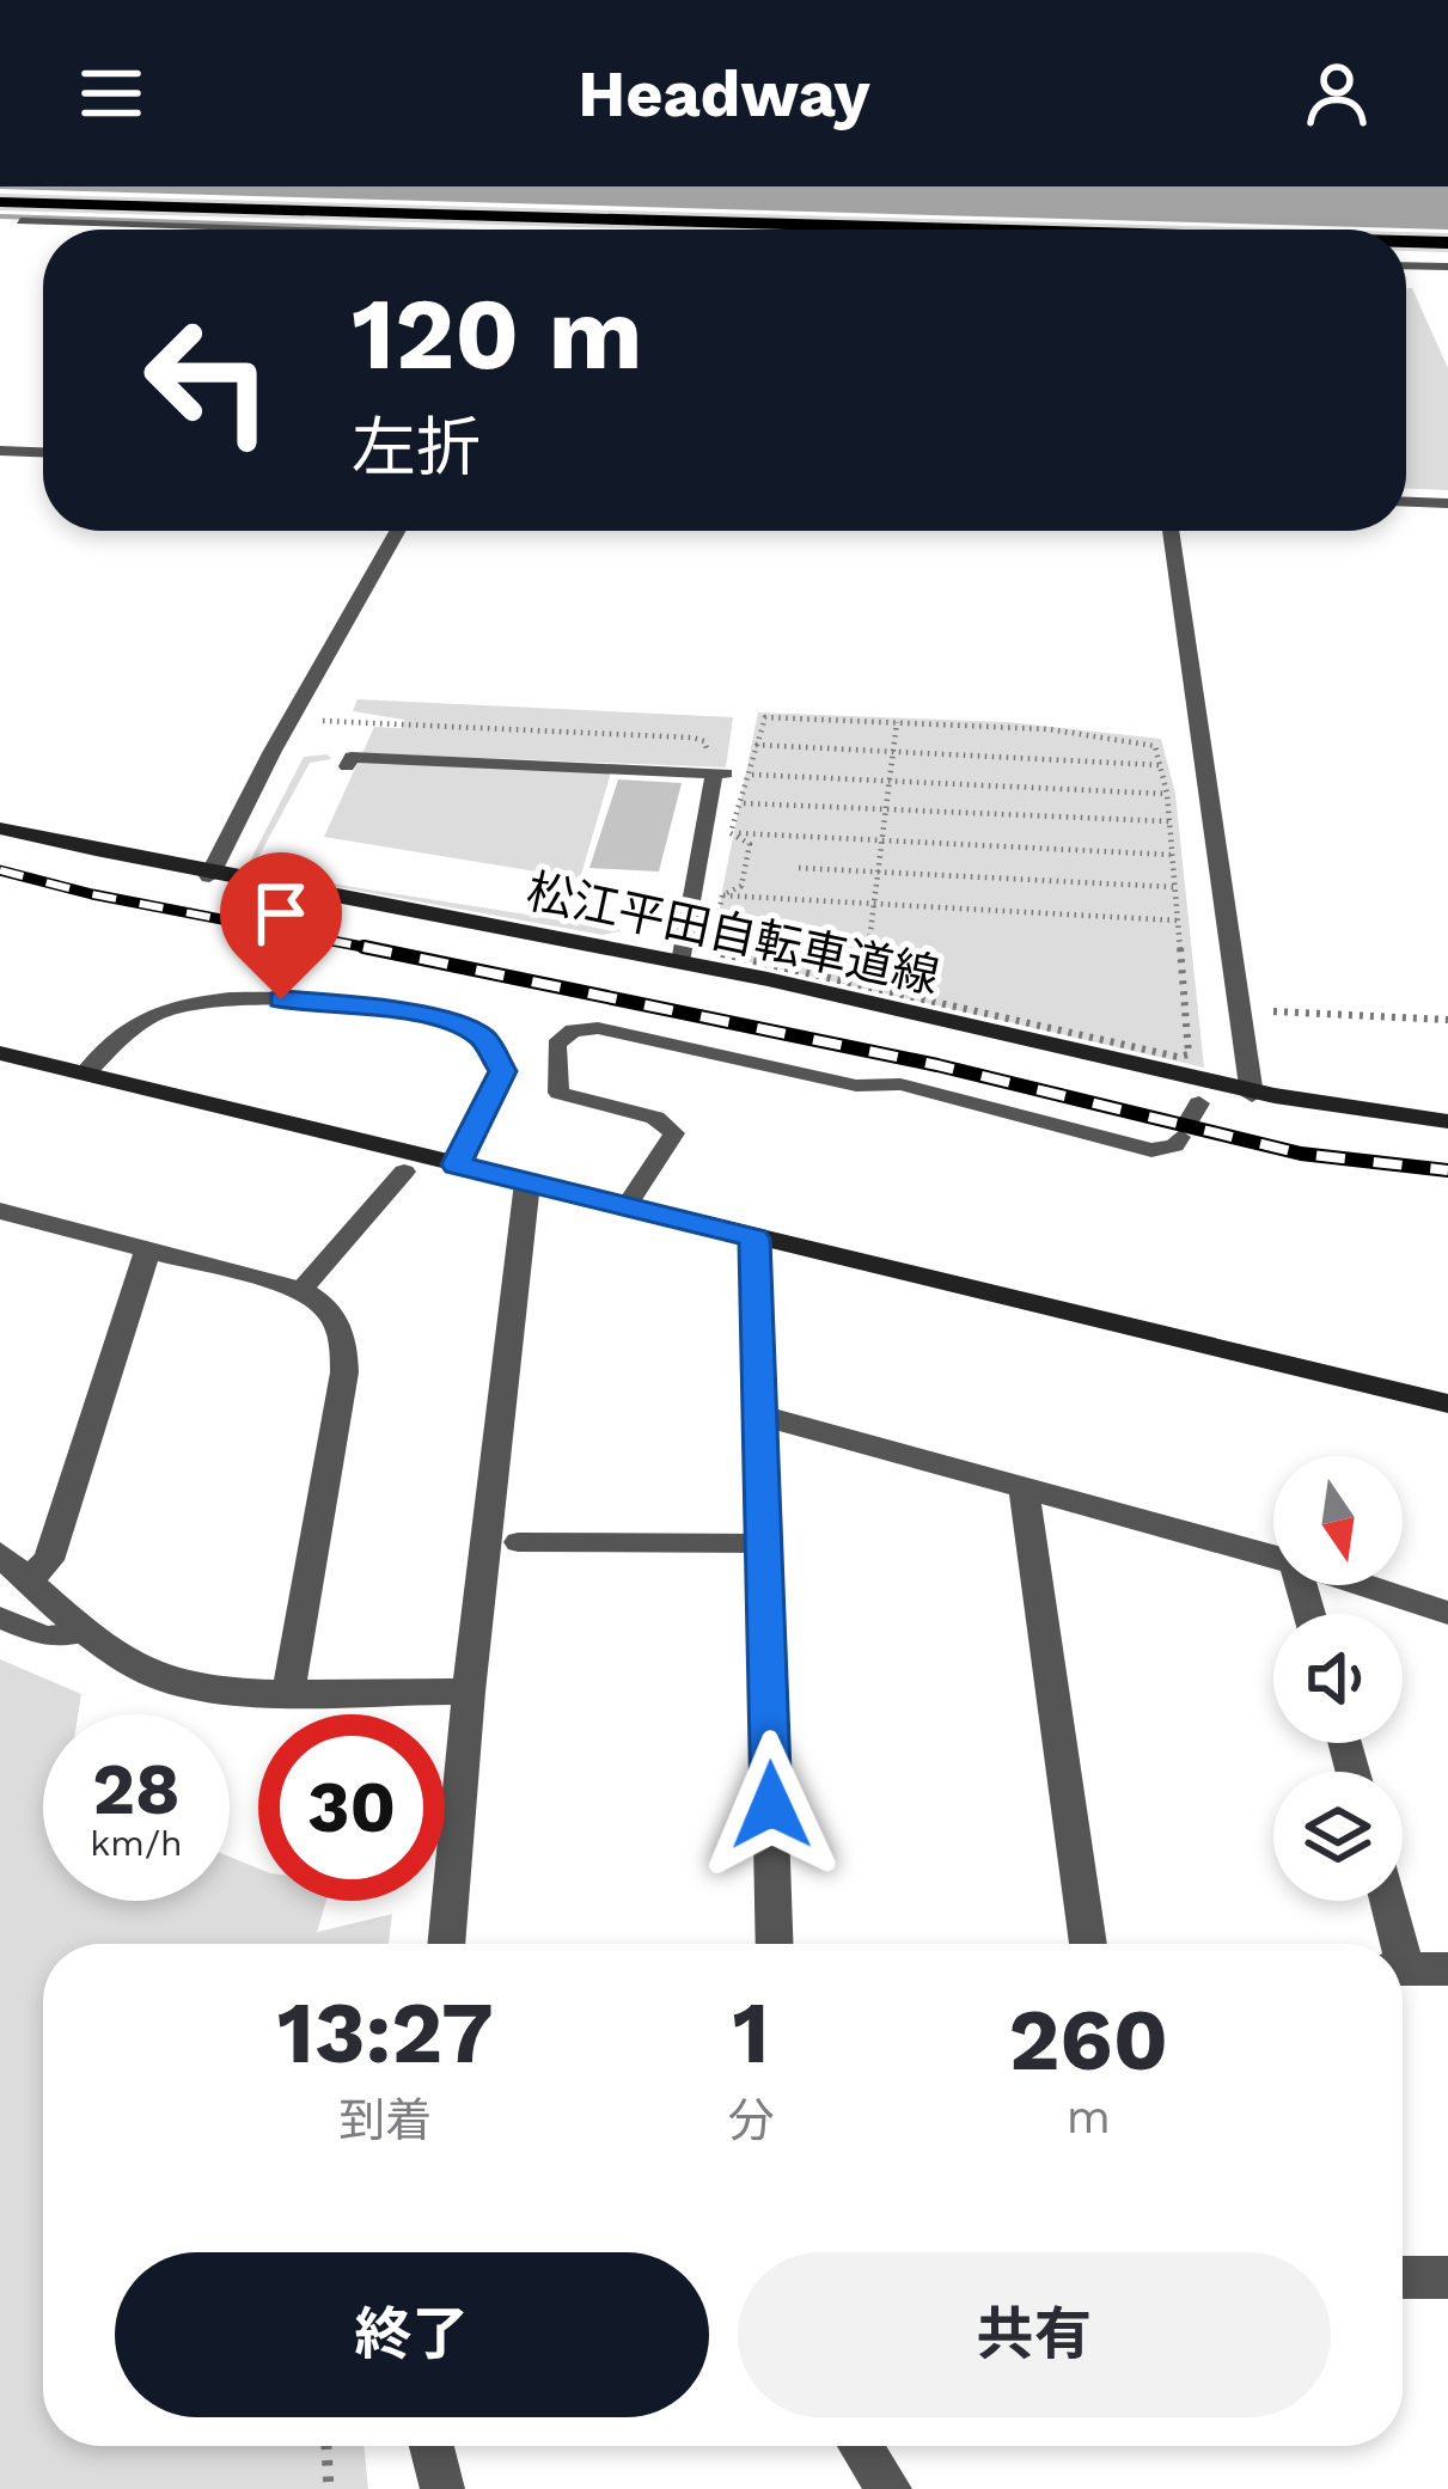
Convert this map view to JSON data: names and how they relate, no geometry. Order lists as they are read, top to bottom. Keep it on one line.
{"streets":{"street":["松江平田自転車道線"]},"north":"bottom","page":{"header":"Headway","turn":["120 m","左折"],"speed":"28 km/h","limit":"30","eta":["13:27","到着","1","分","260","m"],"buttons":["終了","共有"]}}
